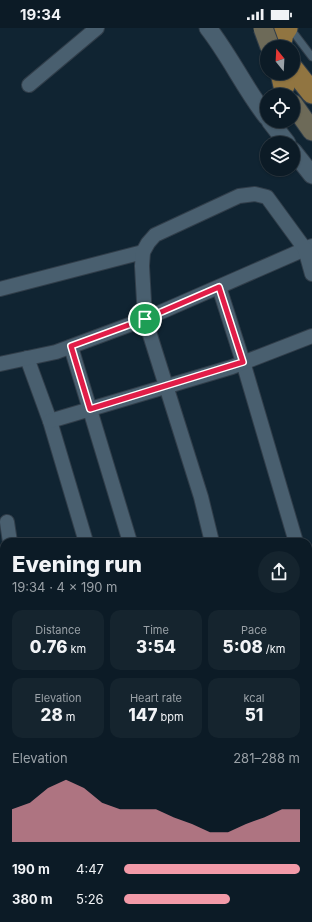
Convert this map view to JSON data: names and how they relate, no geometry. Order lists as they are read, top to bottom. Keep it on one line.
{"north":"top","page":{"status":"19:34","heading":["Evening run","19:34 · 4 × 190 m"],"stats":[["Distance","0.76 km"],["Time","3:54"],["Pace","5:08 /km"],["Elevation","28 m"],["Heart rate","147 bpm"],["kcal","51"]],"chart":["Elevation","281–288 m"],"list":[{"name":"190 m","note":"4:47"},{"name":"380 m","note":"5:26"}]}}
